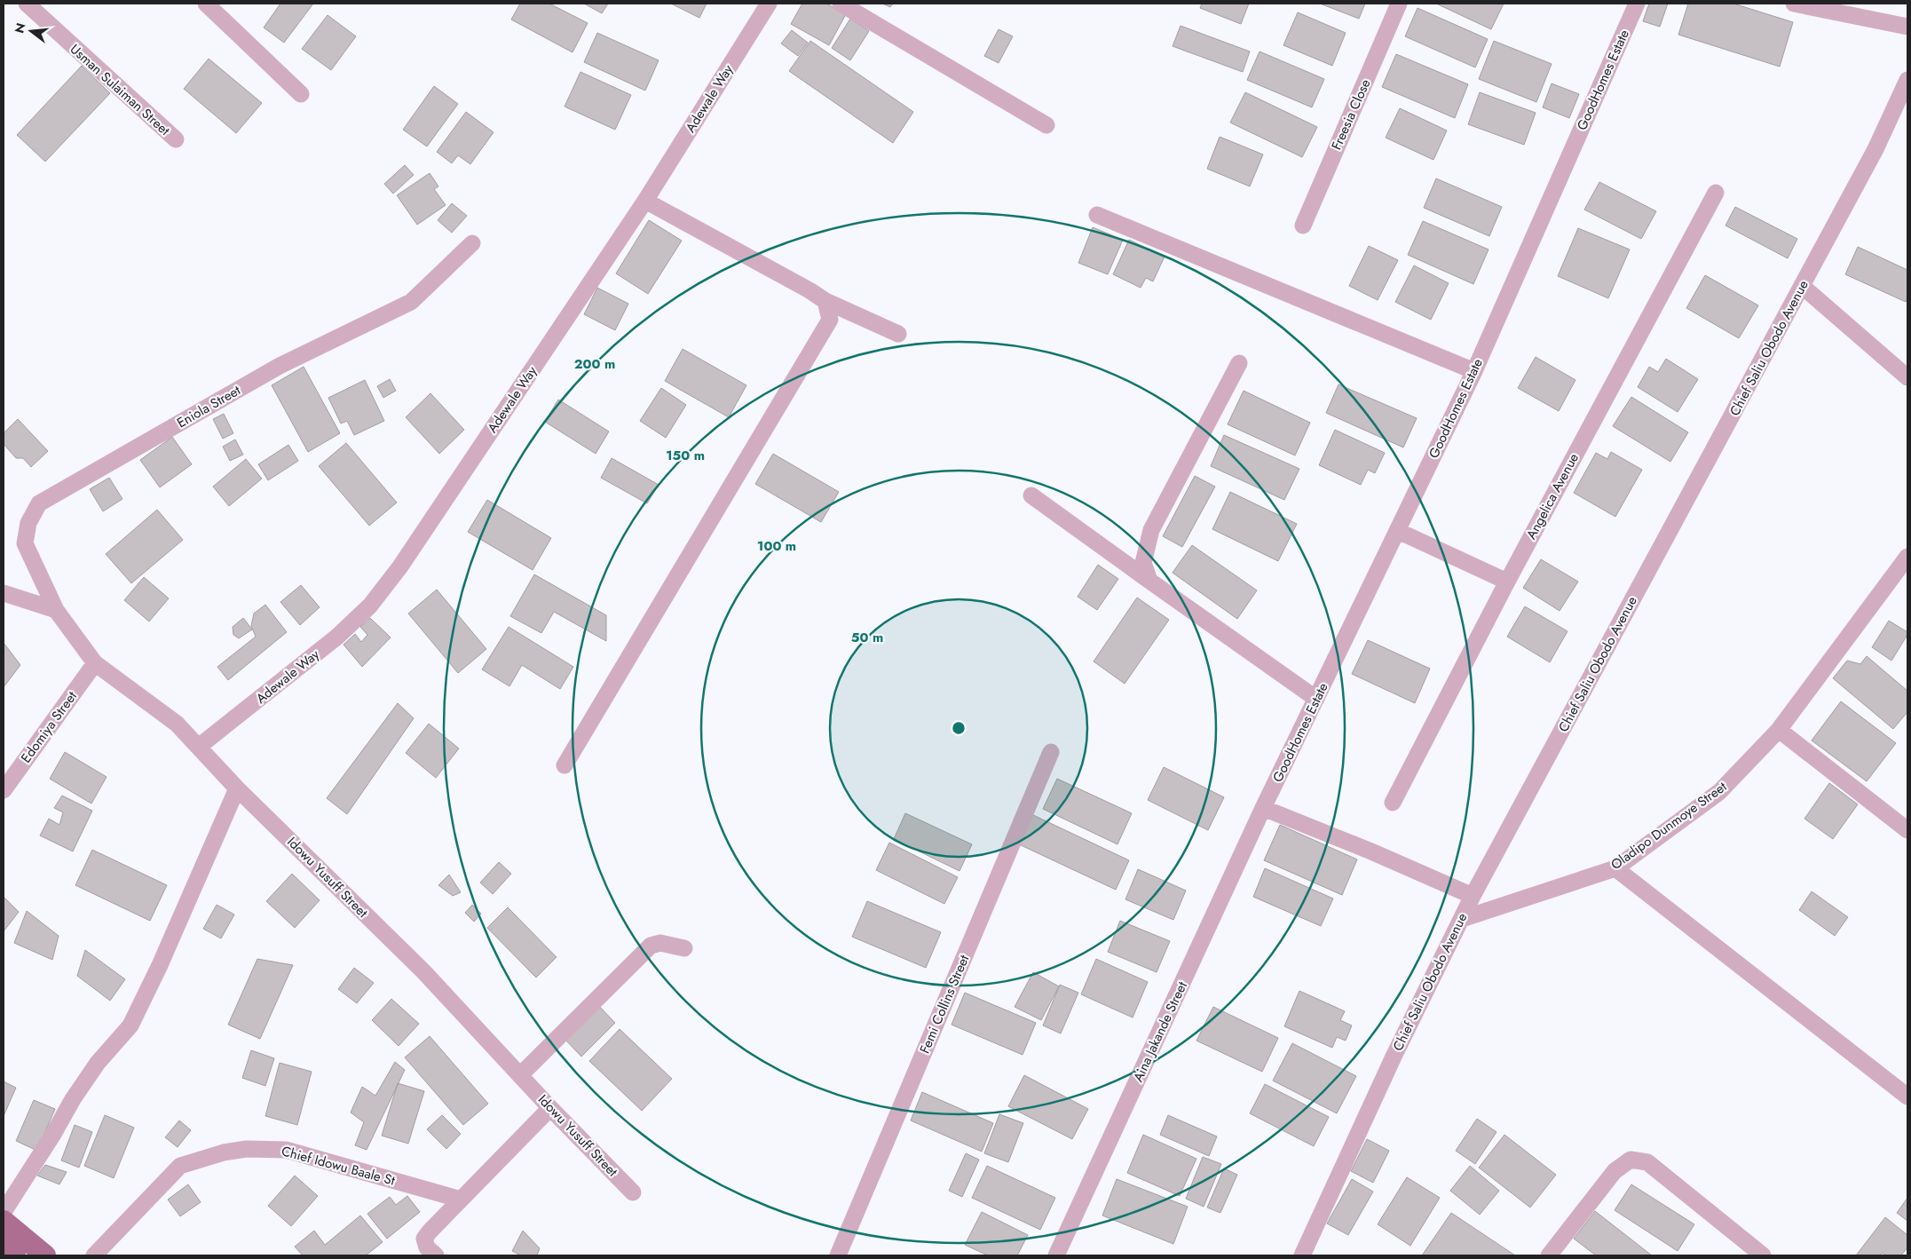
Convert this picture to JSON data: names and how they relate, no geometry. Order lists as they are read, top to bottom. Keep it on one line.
{"streets":{"street":["GoodHomes Estate","Usman Sulaiman Street","Adewale Way","Freesia Close","Chief Saliu Obodo Avenue","Eniola Street","Angelica Avenue","Edomiya Street","Oladipo Dunmoye Street","Idowu Yusuff Street","Femi Collins Street","Aina Jakande Street","Chief Idowu Baale St"]},"crossings":[["GoodHomes Estate","Aina Jakande Street"],["Adewale Way","Idowu Yusuff Street"],["Chief Saliu Obodo Avenue","Oladipo Dunmoye Street"],["Eniola Street","Idowu Yusuff Street"],["Edomiya Street","Idowu Yusuff Street"]],"north":"left","rings":["200 m","150 m","100 m","50 m"]}
